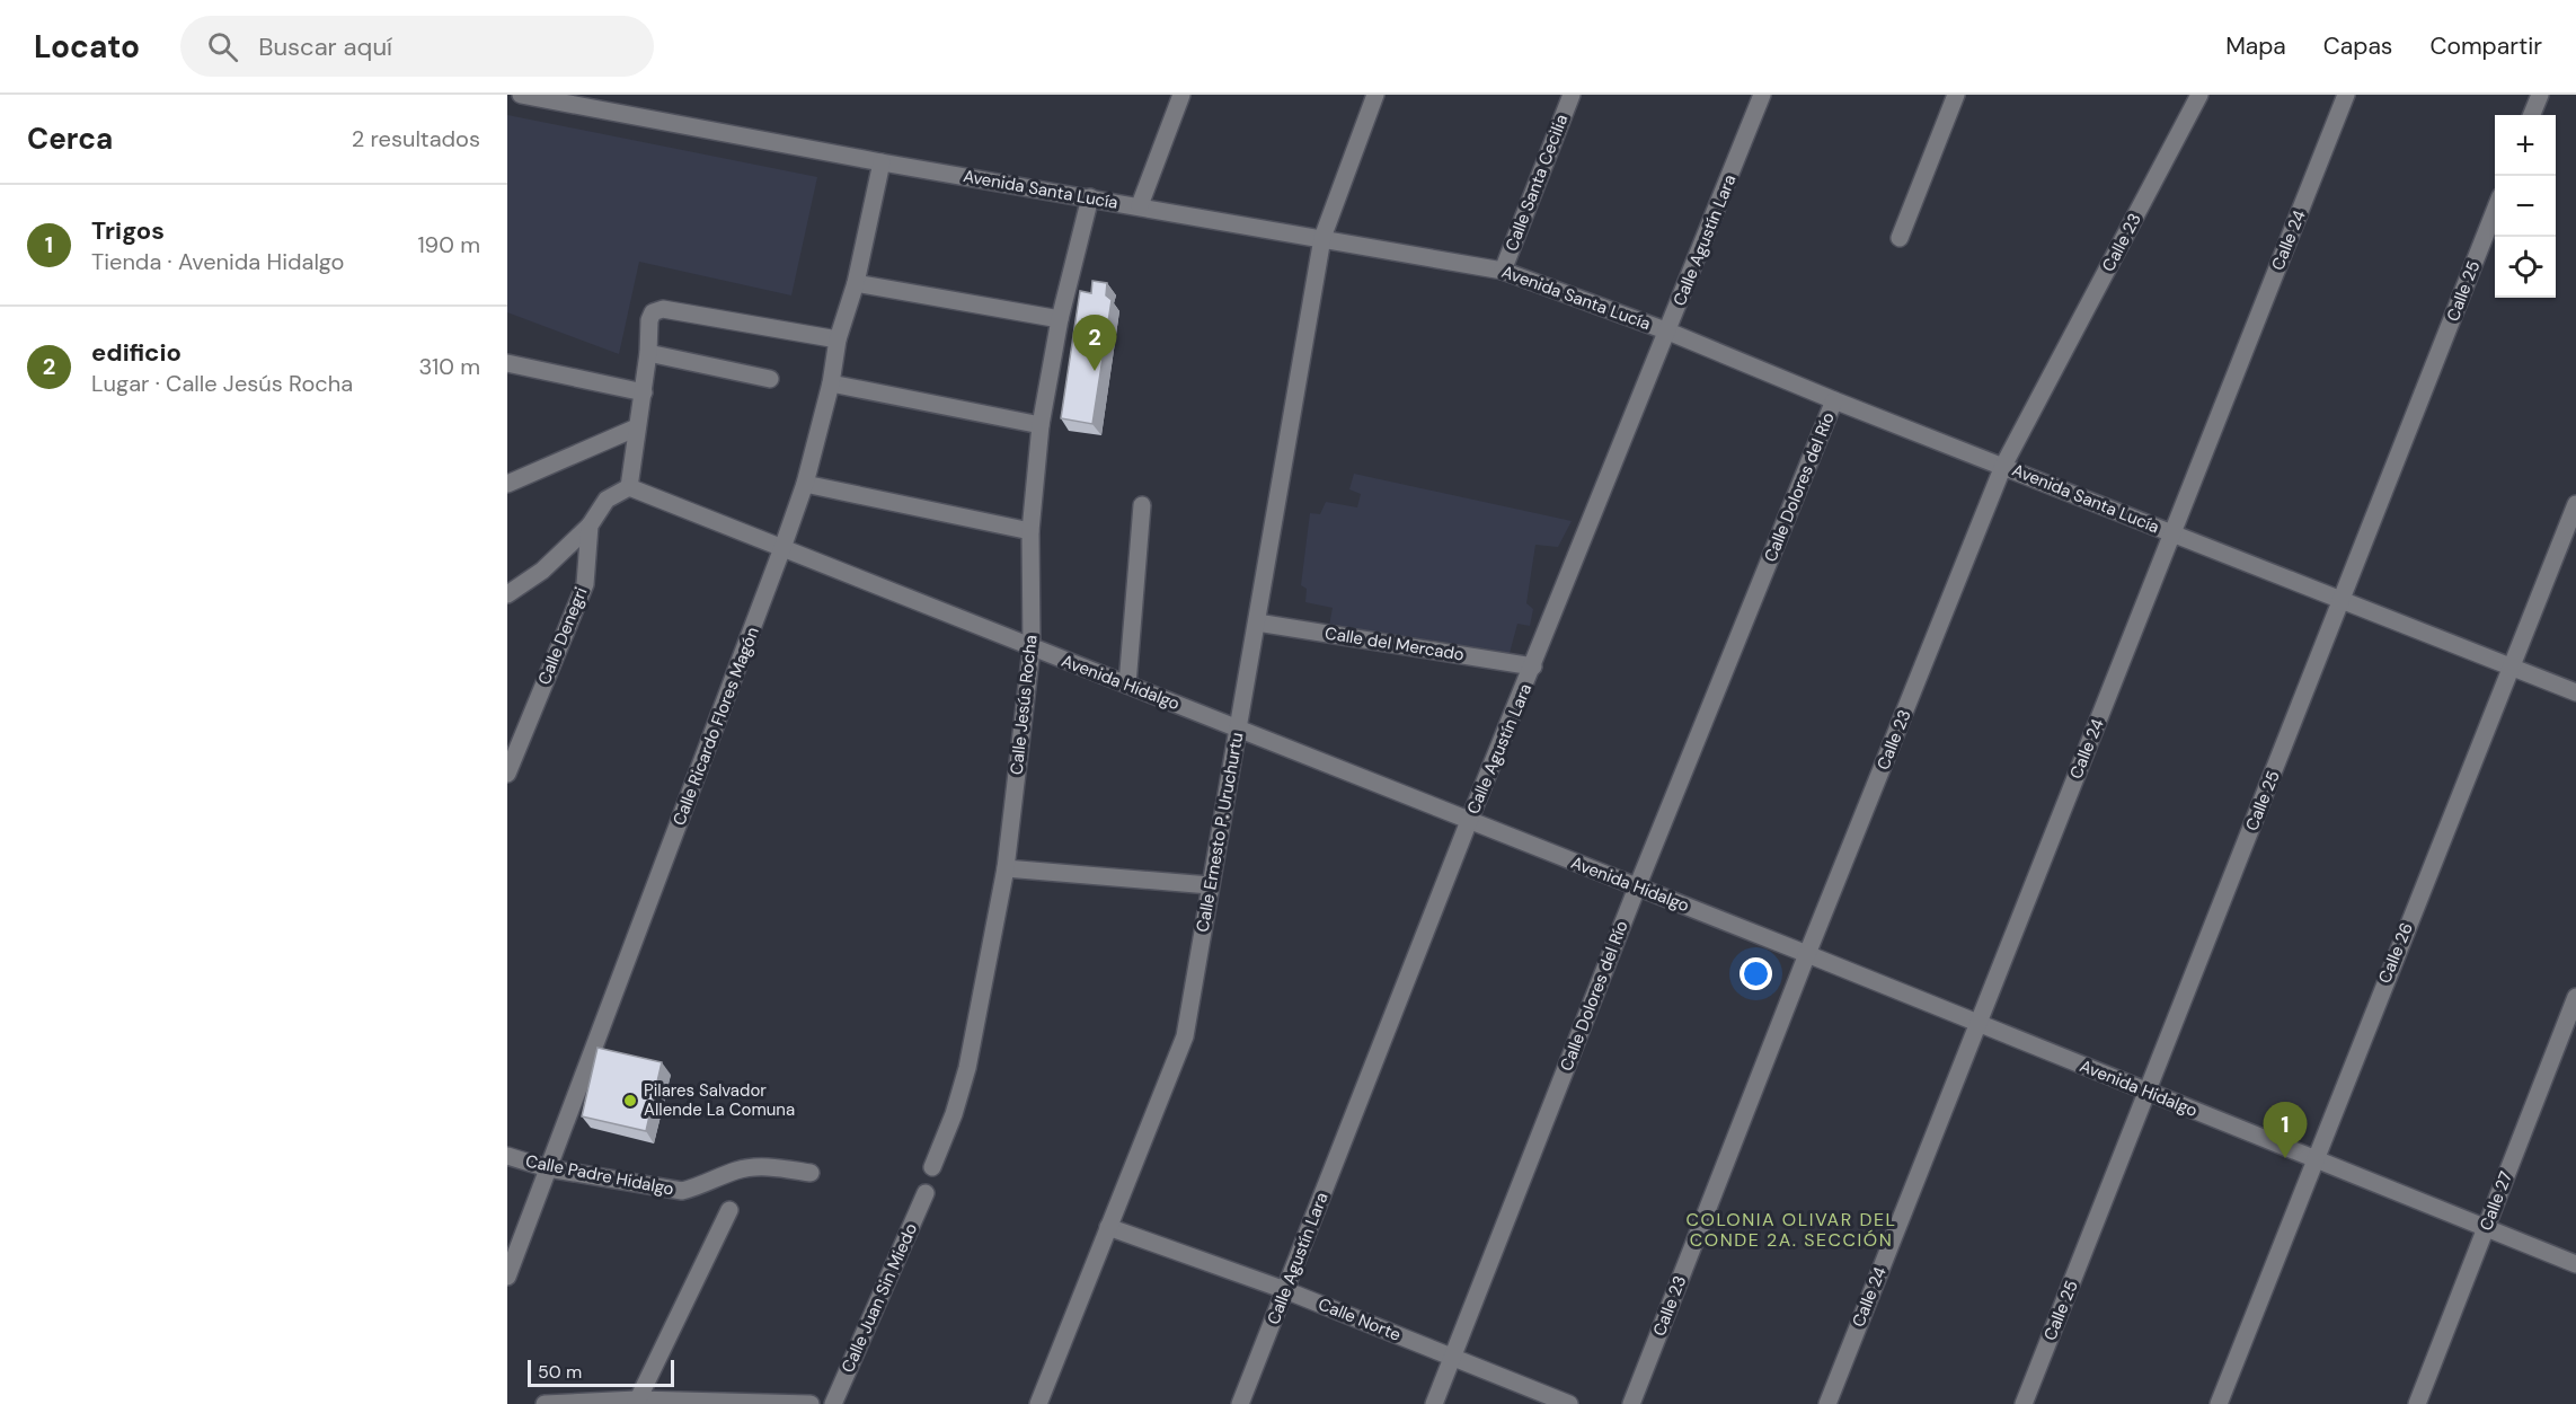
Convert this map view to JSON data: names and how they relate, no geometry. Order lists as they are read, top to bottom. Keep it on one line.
{"streets":{"street":["Calle Santa Cecilia","Avenida Santa Lucía","Calle Agustín Lara","Calle 24","Calle 23","Calle 25","Calle Dolores del Río","Calle Denegri","Calle del Mercado","Avenida Hidalgo","Calle Jesús Rocha","Calle Ricardo Flores Magón","Calle Ernesto P. Uruchurtu","Calle 26","Calle Padre Hidalgo","Calle 27","Calle Juan Sin Miedo","Calle Norte"]},"crossings":[["Calle Santa Cecilia","Avenida Santa Lucía"],["Avenida Santa Lucía","Calle Agustín Lara"],["Avenida Santa Lucía","Calle 24"],["Avenida Santa Lucía","Calle 23"],["Avenida Santa Lucía","Calle 25"],["Avenida Santa Lucía","Calle Dolores del Río"],["Avenida Santa Lucía","Calle Jesús Rocha"],["Avenida Santa Lucía","Calle Ricardo Flores Magón"],["Avenida Santa Lucía","Calle Ernesto P. Uruchurtu"],["Avenida Santa Lucía","Calle 26"],["Calle Agustín Lara","Calle del Mercado"],["Calle Agustín Lara","Avenida Hidalgo"],["Calle Agustín Lara","Calle Norte"],["Calle 24","Avenida Hidalgo"],["Calle 23","Avenida Hidalgo"],["Calle 25","Avenida Hidalgo"],["Calle Dolores del Río","Avenida Hidalgo"],["Calle Dolores del Río","Calle Norte"],["Calle del Mercado","Calle Ernesto P. Uruchurtu"],["Avenida Hidalgo","Calle Jesús Rocha"],["Avenida Hidalgo","Calle Ricardo Flores Magón"],["Avenida Hidalgo","Calle Ernesto P. Uruchurtu"],["Avenida Hidalgo","Calle 26"],["Avenida Hidalgo","Calle 27"],["Calle Ricardo Flores Magón","Calle Padre Hidalgo"],["Calle Ernesto P. Uruchurtu","Calle Norte"]],"districts":["COLONIA OLIVAR DEL CONDE 2A. SECCIÓN"],"places":["Pilares Salvador Allende La Comuna"],"scale_bar":"50 m","page":{"header":"Locato","search":"Buscar aquí","nav":["Mapa","Capas","Compartir"],"heading":["Cerca","2 resultados"],"map_buttons":["+","−"],"list":[{"mark":"1","name":"Trigos","note":"Tienda · Avenida Hidalgo","value":"190 m"},{"mark":"2","name":"edificio","note":"Lugar · Calle Jesús Rocha","value":"310 m"}],"pins":["2","1"],"scale":"50 m"}}
